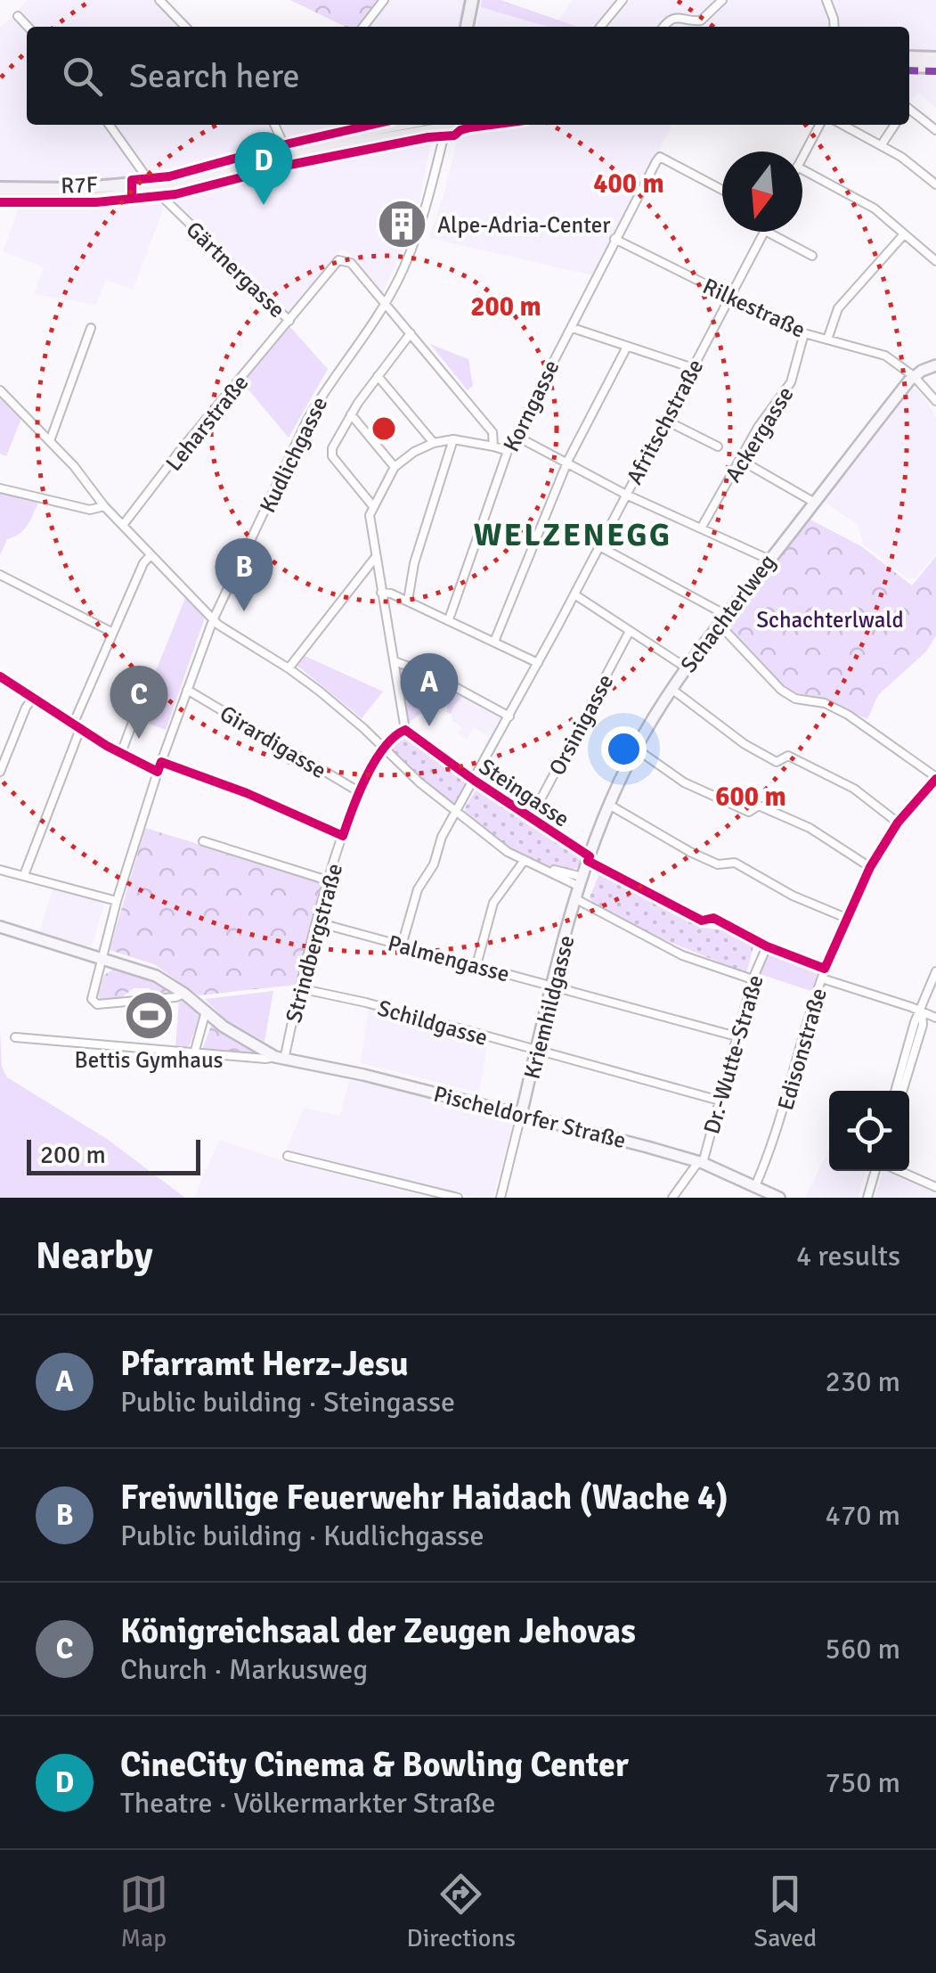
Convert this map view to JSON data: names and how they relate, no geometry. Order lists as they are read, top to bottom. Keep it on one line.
{"streets":{"street":["Gärtnergasse","Rilkestraße","Korngasse","Afritschstraße","Leharstraße","Ackergasse","Kudlichgasse","Schachterlweg","Orsinigasse","Girardigasse","Steingasse","Strindbergstraße","Palmengasse","Kriemhildgasse","Schildgasse","Edisonstraße","Dr.-Wutte-Straße","Pischeldorfer Straße"],"cycle path":["R7F"]},"crossings":[["Gärtnergasse","Leharstraße"],["Gärtnergasse","Kudlichgasse"],["Rilkestraße","Korngasse"],["Rilkestraße","Afritschstraße"],["Rilkestraße","Ackergasse"],["Rilkestraße","Schachterlweg"],["Afritschstraße","Steingasse"],["Afritschstraße","Palmengasse"],["Kudlichgasse","Girardigasse"],["Kudlichgasse","Pischeldorfer Straße"],["Schachterlweg","Steingasse"],["Schachterlweg","Kriemhildgasse"],["Orsinigasse","Steingasse"],["Girardigasse","Strindbergstraße"],["Steingasse","Strindbergstraße"],["Steingasse","Edisonstraße"],["Steingasse","Dr.-Wutte-Straße"],["Strindbergstraße","Palmengasse"],["Strindbergstraße","Schildgasse"],["Strindbergstraße","Pischeldorfer Straße"],["Palmengasse","Kriemhildgasse"],["Palmengasse","Dr.-Wutte-Straße"],["Kriemhildgasse","Schildgasse"],["Kriemhildgasse","Pischeldorfer Straße"],["Schildgasse","Dr.-Wutte-Straße"],["Edisonstraße","Pischeldorfer Straße"],["Dr.-Wutte-Straße","Pischeldorfer Straße"]],"districts":["WELZENEGG"],"parks":["Schachterlwald"],"places":{"building":["Alpe-Adria-Center"],"sports":["Bettis Gymhaus"]},"scale_bar":"200 m","north":"bottom","page":{"search":"Search here","pins":["D","B","A","C"],"scale":"200 m","heading":["Nearby","4 results"],"list":[{"mark":"A","name":"Pfarramt Herz-Jesu","note":"Public building · Steingasse","value":"230 m"},{"mark":"B","name":"Freiwillige Feuerwehr Haidach (Wache 4)","note":"Public building · Kudlichgasse","value":"470 m"},{"mark":"C","name":"Königreichsaal der Zeugen Jehovas","note":"Church · Markusweg","value":"560 m"},{"mark":"D","name":"CineCity Cinema & Bowling Center","note":"Theatre · Völkermarkter Straße","value":"750 m"}],"nav":["Map","Directions","Saved"]},"rings":["400 m","200 m","600 m"]}
